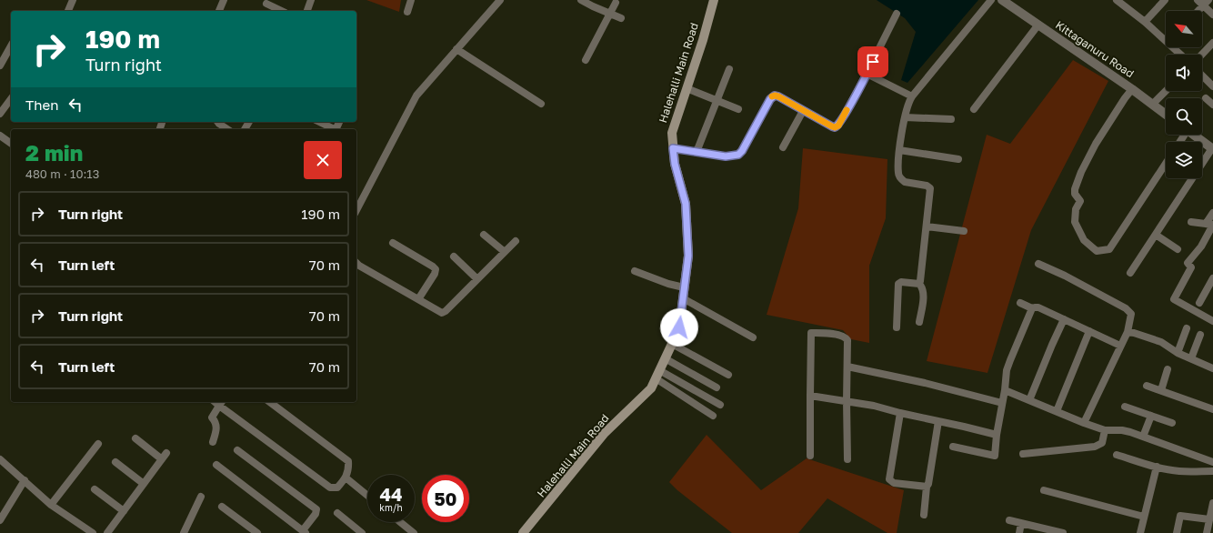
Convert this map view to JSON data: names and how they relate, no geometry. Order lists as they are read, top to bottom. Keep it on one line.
{"streets":{"main road":["Halehalli Main Road"],"street":["Kittaganuru Road"]},"north":"top left","page":{"turn":["190 m","Turn right"],"then":"Then","heading":["2 min","480 m · 10:13"],"list":[{"name":"Turn right","value":"190 m"},{"name":"Turn left","value":"70 m"},{"name":"Turn right","value":"70 m"},{"name":"Turn left","value":"70 m"}],"speed":"44 km/h","limit":"50"}}
